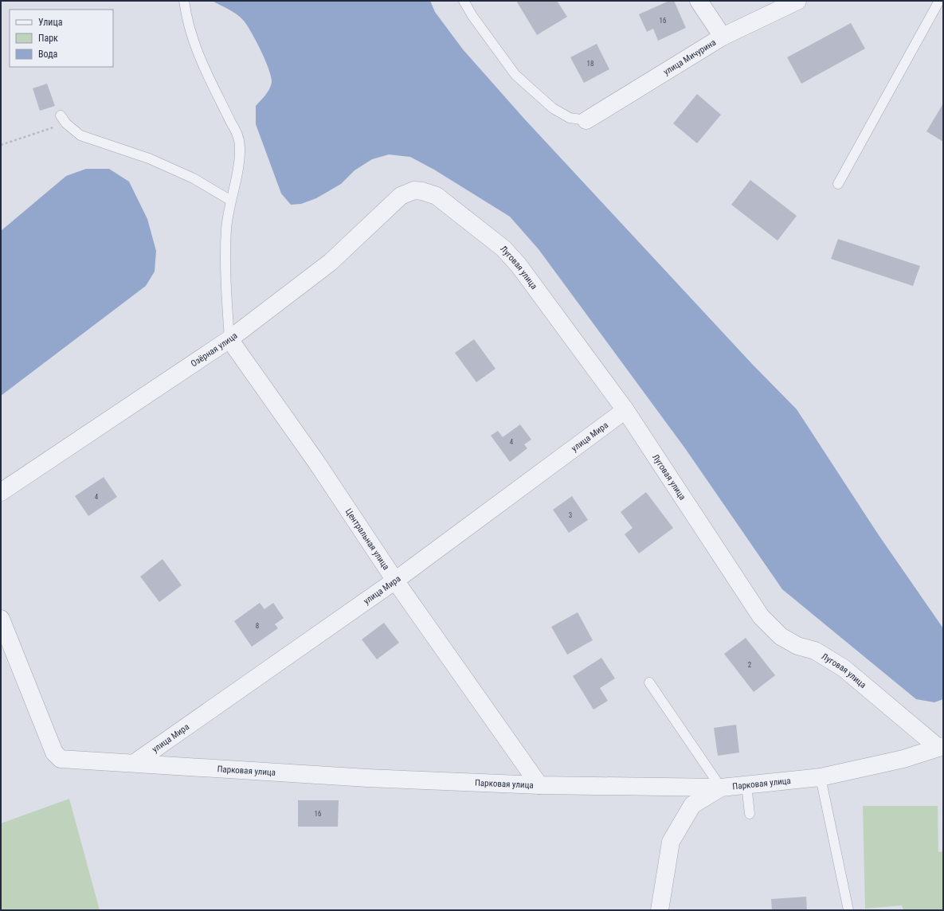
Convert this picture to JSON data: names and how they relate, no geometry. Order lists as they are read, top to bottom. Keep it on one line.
{"streets":{"street":["улица Мичурина","Луговая улица","Озёрная улица","улица Мира","Центральная улица","Парковая улица"]},"crossings":[["Луговая улица","Озёрная улица"],["Луговая улица","улица Мира"],["Луговая улица","Парковая улица"],["Озёрная улица","Центральная улица"],["улица Мира","Центральная улица"],["улица Мира","Парковая улица"],["Центральная улица","Парковая улица"]],"house_numbers":["16","18","4","4","3","8","2","16"],"legend":["Улица","Парк","Вода"]}
